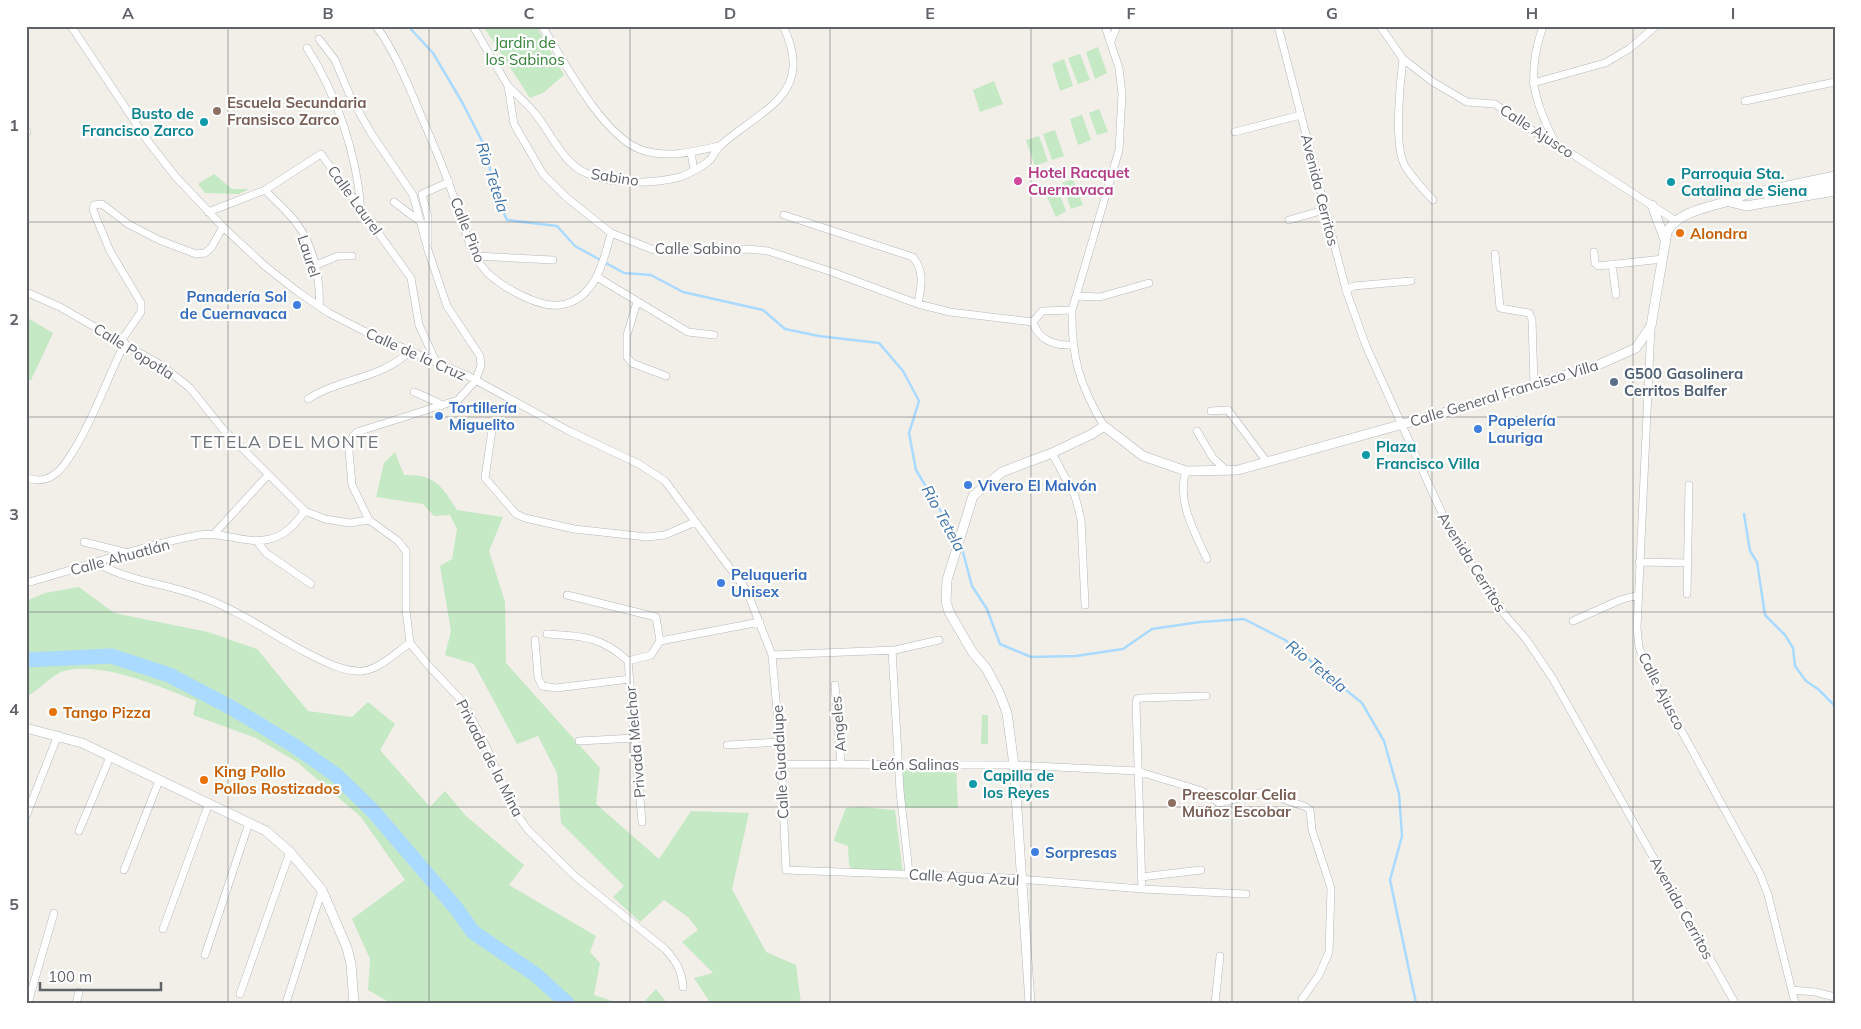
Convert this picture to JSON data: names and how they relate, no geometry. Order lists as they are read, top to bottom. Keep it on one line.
{"streets":{"street":["Calle Ajusco","Sabino","Avenida Cerritos","Calle Laurel","Calle Pino","Calle Sabino","Laurel","Calle Popotla","Calle de la Cruz","Calle General Francisco Villa","Calle Ahuatlán","Angeles","Privada Melchor","Privada de la Mina","Calle Guadalupe","León Salinas","Calle Agua Azul"]},"crossings":[["Calle Ajusco","Calle General Francisco Villa"],["Sabino","Calle Sabino"],["Avenida Cerritos","Calle General Francisco Villa"],["Calle Laurel","Laurel"],["Calle Laurel","Calle de la Cruz"],["Calle Pino","Calle Sabino"],["Laurel","Calle de la Cruz"],["Calle Popotla","Calle Ahuatlán"],["Calle de la Cruz","Calle Guadalupe"],["Angeles","León Salinas"],["Calle Guadalupe","León Salinas"],["Calle Guadalupe","Calle Agua Azul"]],"districts":["TETELA DEL MONTE"],"water":["Rio Tetela"],"parks":["Jardin de los Sabinos"],"places":["Escuela Secundaria Fransisco Zarco","Busto de Francisco Zarco","Hotel Racquet Cuernavaca","Parroquia Sta. Catalina de Siena","Alondra","Panadería Sol de Cuernavaca","G500 Gasolinera Cerritos Balfer","Tortillería Miguelito","Papelería Lauriga","Plaza Francisco Villa","Vivero El Malvón","Peluqueria Unisex","Tango Pizza","King Pollo Pollos Rostizados","Capilla de los Reyes","Preescolar Celia Muñoz Escobar","Sorpresas"],"scale_bar":"100 m","grid":{"columns":["A","B","C","D","E","F","G","H","I"],"rows":["1","2","3","4","5"]}}
